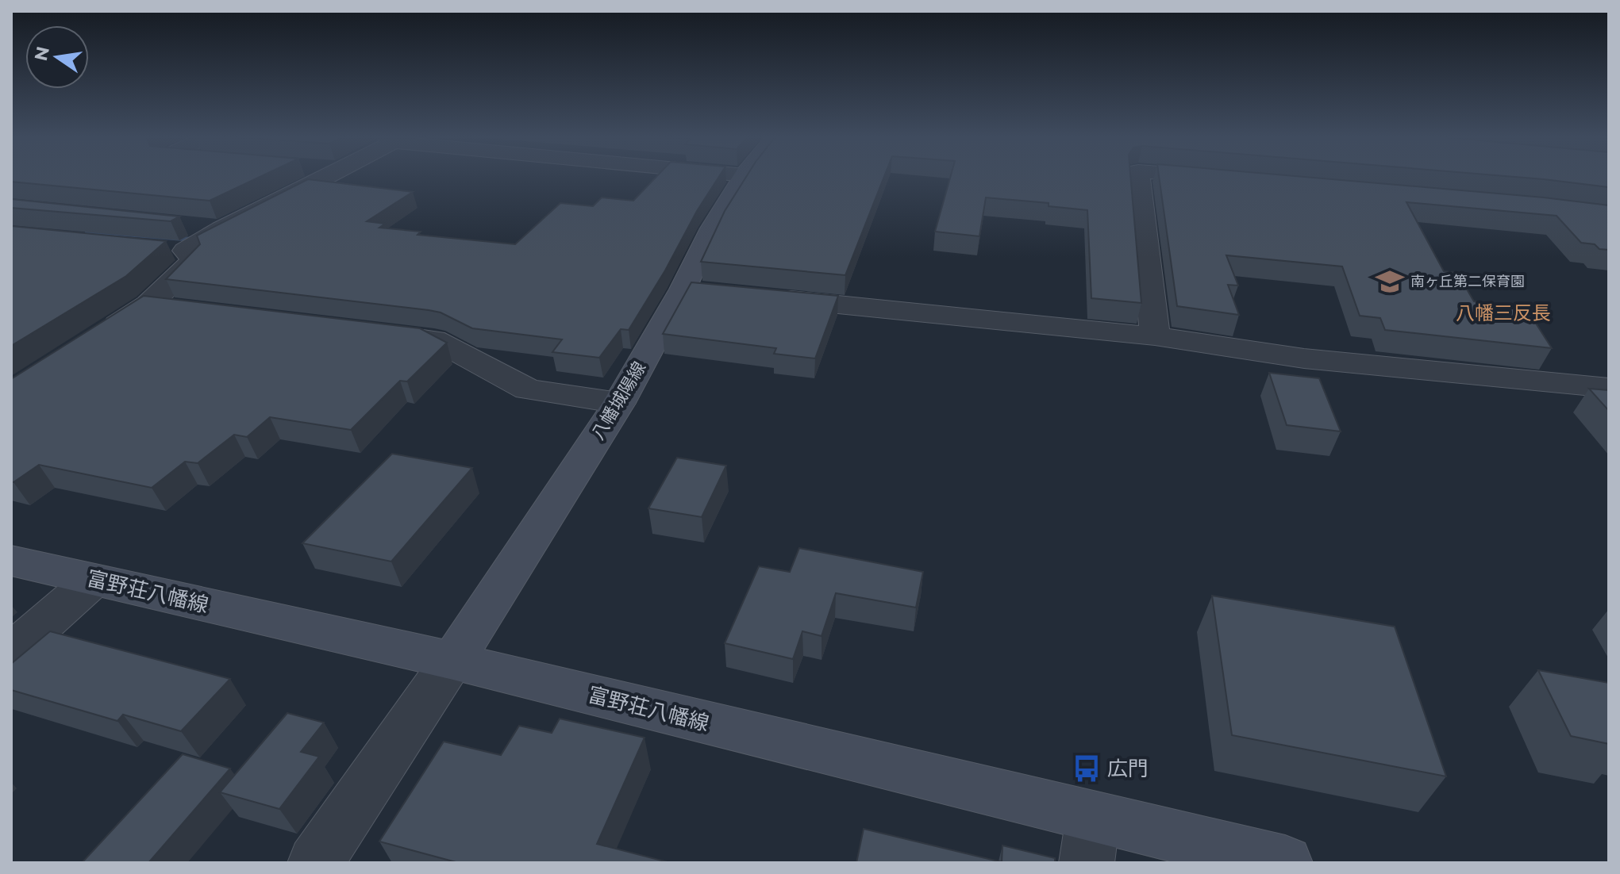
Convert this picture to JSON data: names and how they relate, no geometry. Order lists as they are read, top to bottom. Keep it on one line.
{"streets":{"main road":["八幡城陽線","富野荘八幡線"]},"crossings":[["八幡城陽線","富野荘八幡線"]],"districts":["八幡三反長"],"places":{"school or university":["南ヶ丘第二保育園"],"bus stop":["広門"]},"north":"left"}
